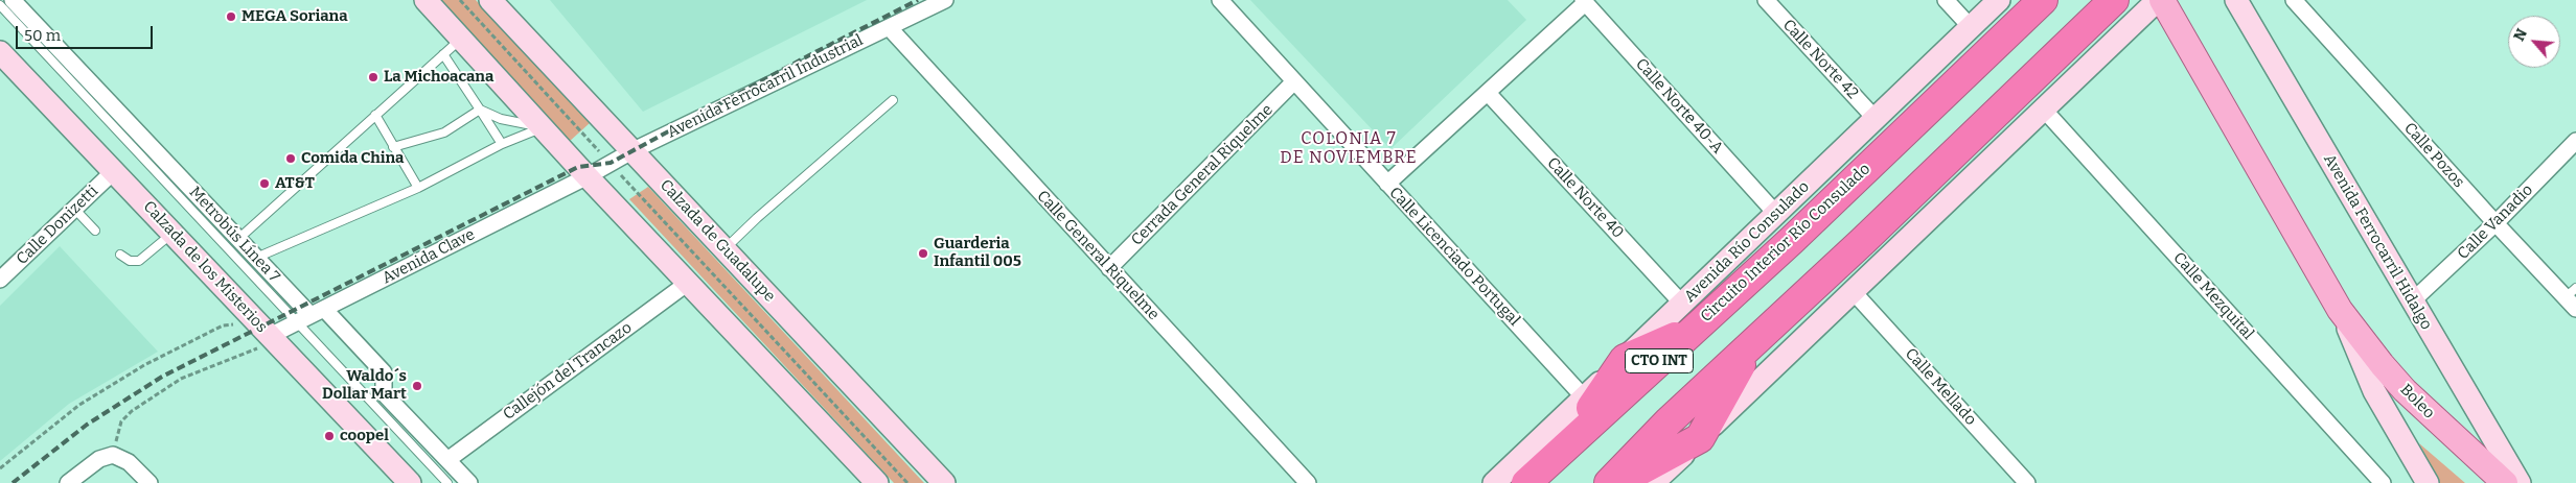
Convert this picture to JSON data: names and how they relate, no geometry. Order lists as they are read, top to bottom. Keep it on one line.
{"streets":{"highway":["Circuito Interior Río Consulado","CTO INT"],"main road":["Calzada de Guadalupe","Avenida Río Consulado","Avenida Ferrocarril Hidalgo","Calzada de los Misterios","Boleo"],"street":["Calle Norte 42","Avenida Ferrocarril Industrial","Calle Norte 40-A","Calle Pozos","Cerrada General Riquelme","Calle Norte 40","Calle Vanadio","Calle Donizetti","Calle General Riquelme","Avenida Clave","Calle Licenciado Portugal","Calle Mezquital","Callejón del Trancazo","Calle Mellado"],"lane":["Metrobús Línea 7"]},"crossings":[["Calle Norte 42","Avenida Río Consulado"],["Avenida Ferrocarril Industrial","Calzada de Guadalupe"],["Avenida Ferrocarril Industrial","Calle General Riquelme"],["Avenida Ferrocarril Industrial","Avenida Clave"],["Calle Norte 40-A","Avenida Río Consulado"],["Calle Pozos","Calle Vanadio"],["Cerrada General Riquelme","Calle General Riquelme"],["Cerrada General Riquelme","Calle Licenciado Portugal"],["Calle Norte 40","Avenida Río Consulado"],["Calle Norte 40","Circuito Interior Río Consulado"],["Calle Vanadio","Avenida Ferrocarril Hidalgo"],["Calle Donizetti","Calzada de los Misterios"],["Metrobús Línea 7","Avenida Clave"],["Avenida Río Consulado","Circuito Interior Río Consulado"],["Avenida Clave","Calzada de los Misterios"],["Calle Licenciado Portugal","CTO INT"]],"districts":["COLONIA 7 DE NOVIEMBRE"],"places":["MEGA Soriana","La Michoacana","Comida China","AT&T","Guarderia Infantil 005","Waldo´s Dollar Mart","coopel"],"scale_bar":"50 m","north":"top left"}
